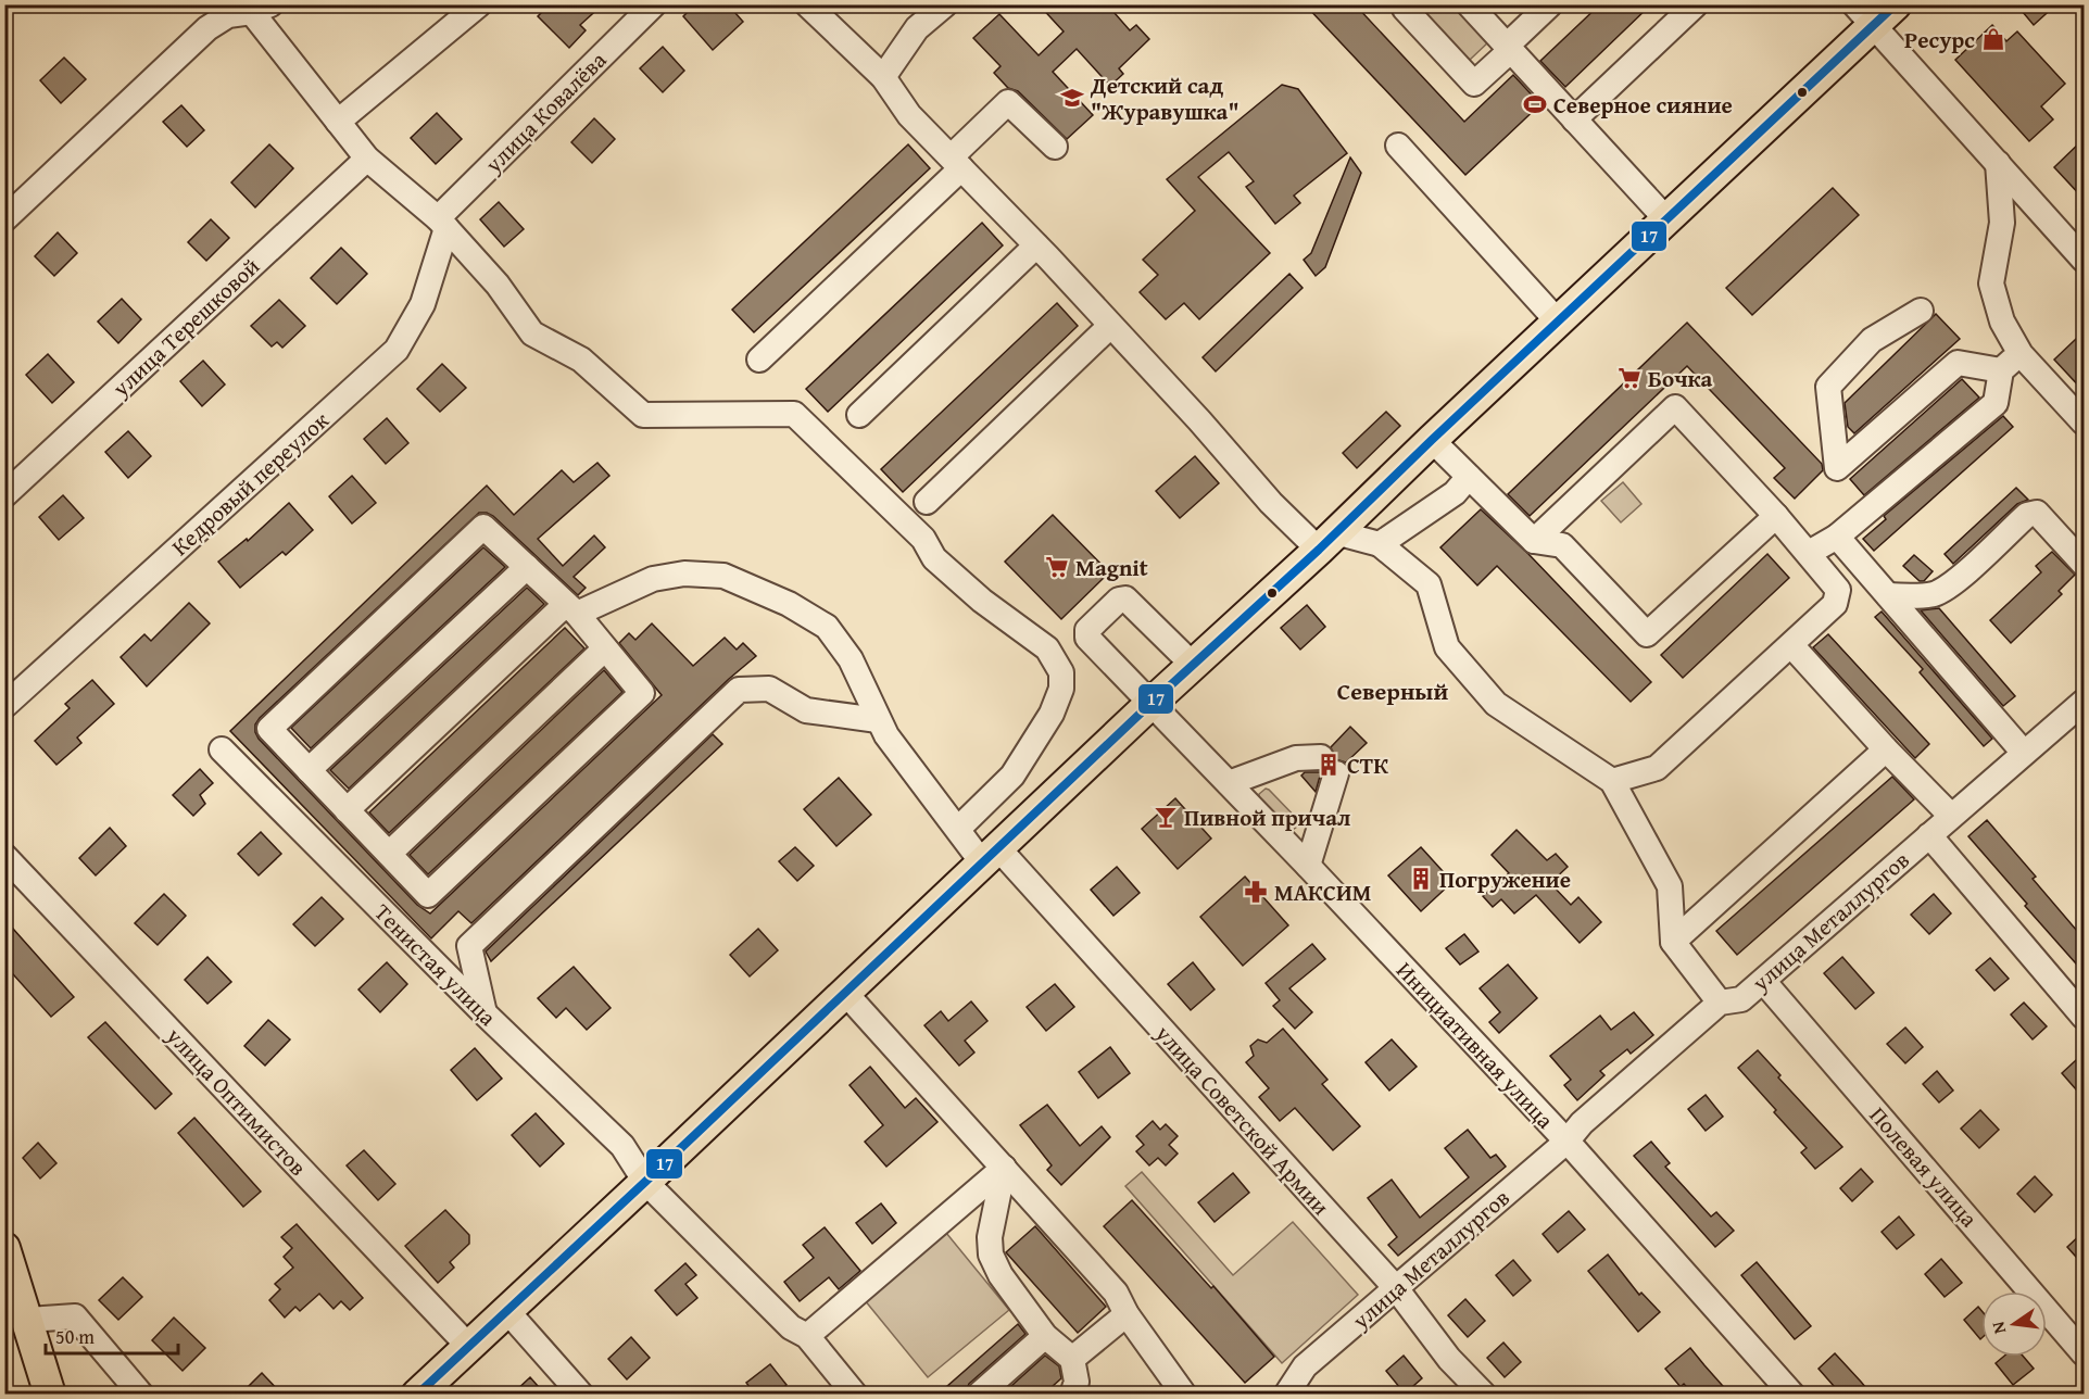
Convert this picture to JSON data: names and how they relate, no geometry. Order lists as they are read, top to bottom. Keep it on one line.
{"streets":{"street":["улица Ковалёва","улица Терешковой","Кедровый переулок","улица Металлургов","Тенистая улица","Инициативная улица","улица Оптимистов","улица Советской Армии","Полевая улица"]},"crossings":[["улица Ковалёва","Кедровый переулок"],["улица Металлургов","Инициативная улица"],["улица Металлургов","улица Советской Армии"],["улица Металлургов","Полевая улица"]],"districts":["Северный"],"places":{"shop":["Ресурс"],"school or university":["Детский сад \"Журавушка\""],"sports":["Северное сияние"],"supermarket":["Бочка","Magnit"],"building":["СТК","Погружение"],"bar":["Пивной причал"],"pharmacy":["МАКСИМ"]},"lines":["transit line 17"],"scale_bar":"50 m","north":"left"}
